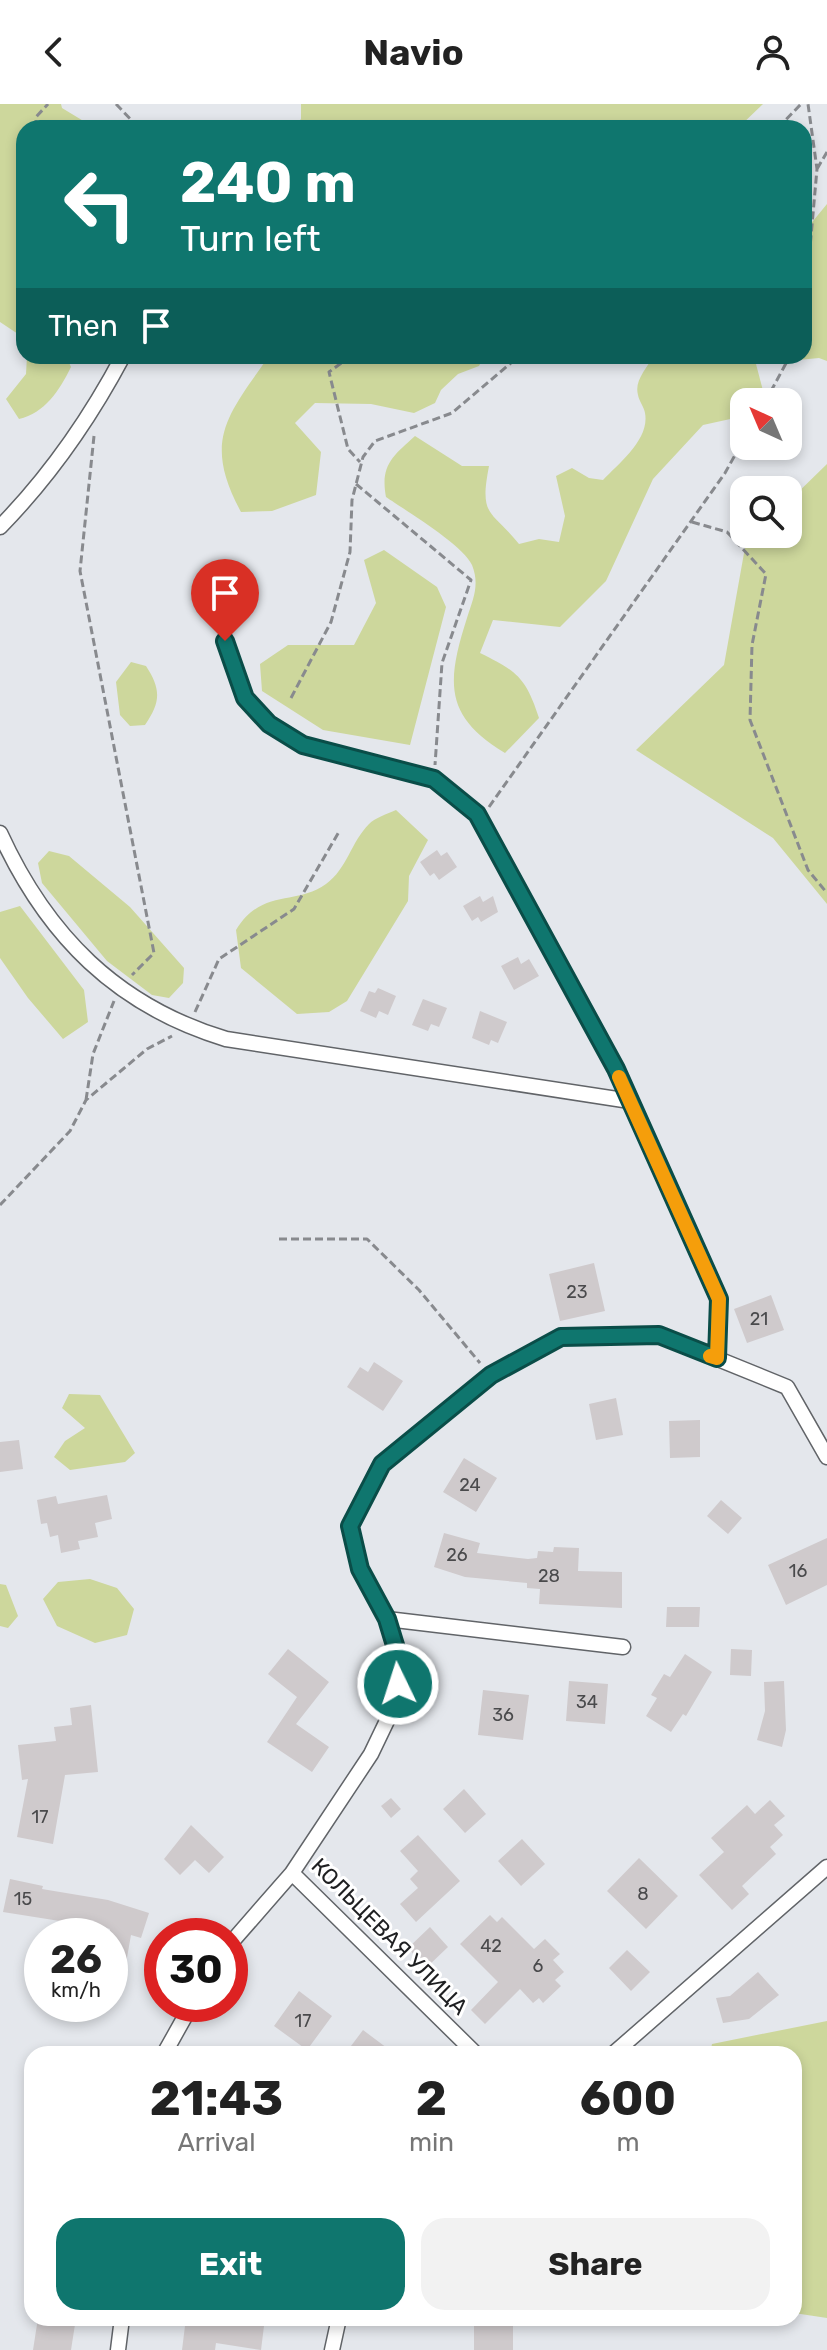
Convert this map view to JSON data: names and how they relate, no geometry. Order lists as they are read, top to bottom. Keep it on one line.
{"streets":{"street":["КОЛЬЦЕВАЯ УЛИЦА"]},"house_numbers":["23","21","24","26","16","28","34","36","17","8","15","42","6","17"],"north":"top left","page":{"header":"Navio","turn":["240 m","Turn left"],"then":"Then","speed":"26 km/h","limit":"30","eta":["21:43","Arrival","2","min","600","m"],"buttons":["Exit","Share"]}}
